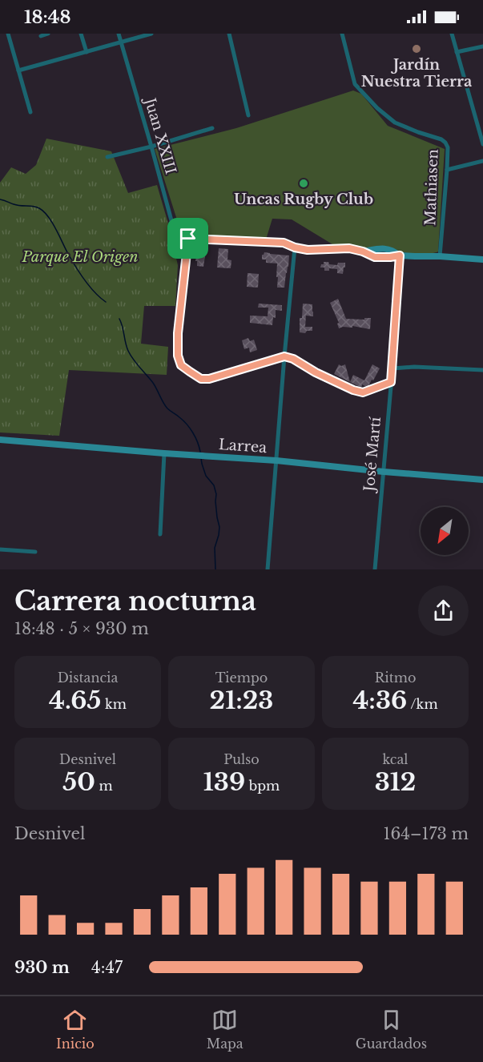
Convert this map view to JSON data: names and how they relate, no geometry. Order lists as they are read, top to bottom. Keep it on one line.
{"streets":{"street":["Juan XXIII","Mathiasen","Larrea","José Martí"]},"crossings":[["Larrea","José Martí"]],"parks":["Parque El Origen"],"places":["Jardín Nuestra Tierra","Uncas Rugby Club"],"north":"bottom left","page":{"status":"18:48","heading":["Carrera nocturna","18:48 · 5 × 930 m"],"stats":[["Distancia","4.65 km"],["Tiempo","21:23"],["Ritmo","4:36 /km"],["Desnivel","50 m"],["Pulso","139 bpm"],["kcal","312"]],"chart":["Desnivel","164–173 m"],"list":[{"name":"930 m","note":"4:47"}],"tabs":["Inicio","Mapa","Guardados"]}}
